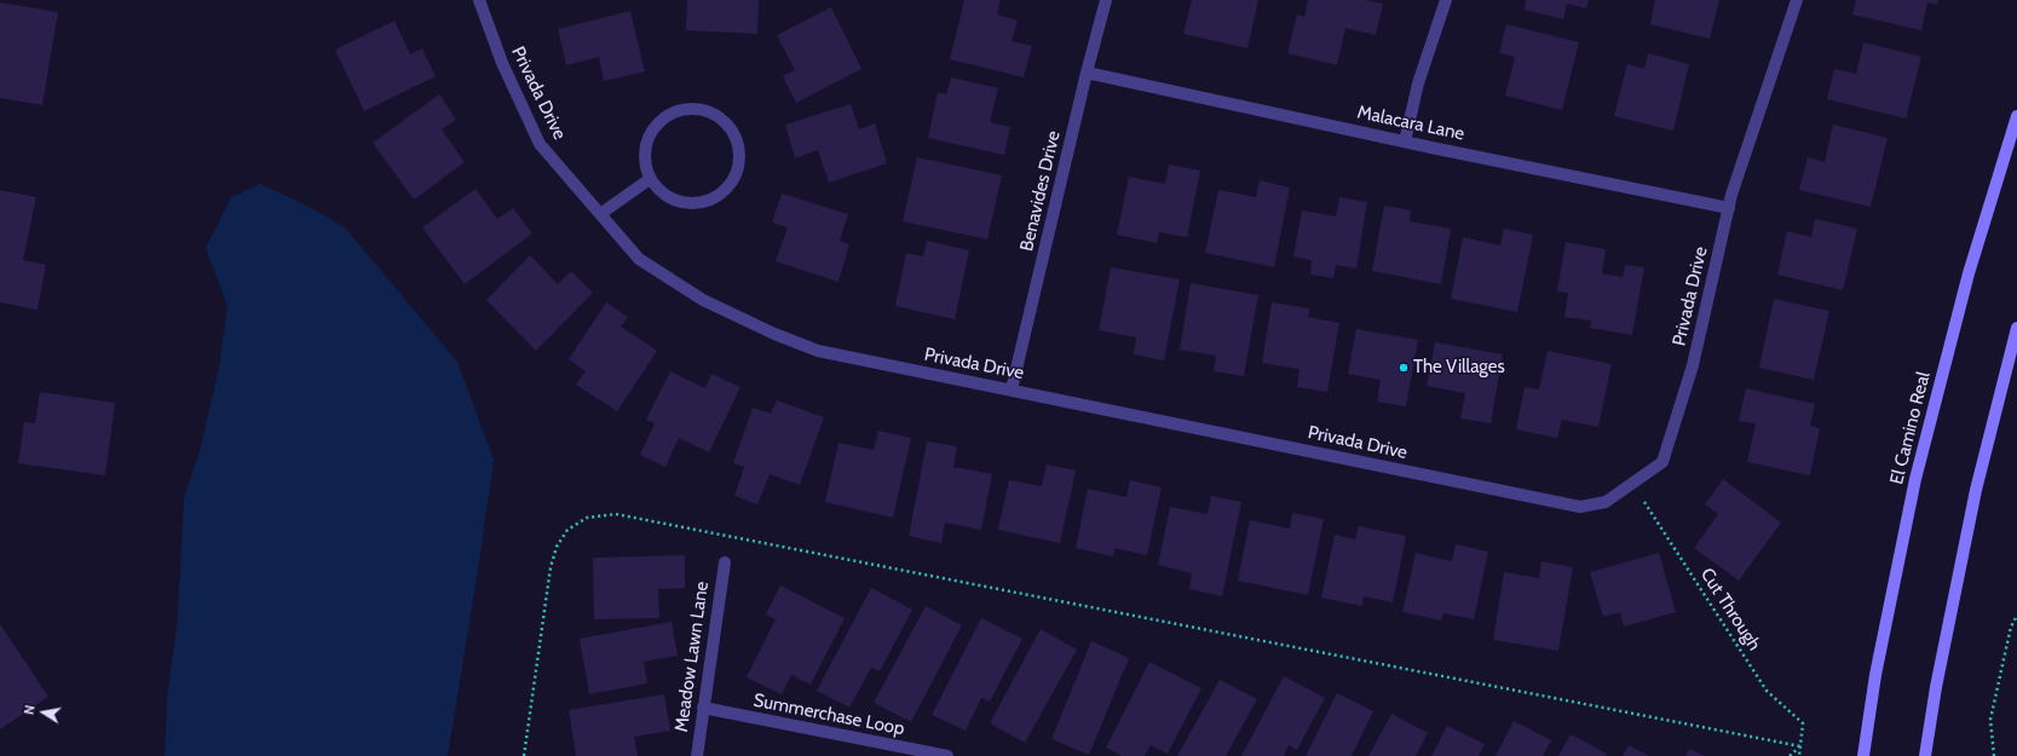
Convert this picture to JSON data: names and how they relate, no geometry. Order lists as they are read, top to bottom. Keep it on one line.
{"streets":{"main road":["El Camino Real"],"street":["Privada Drive","Malacara Lane","Benavides Drive","Meadow Lawn Lane","Summerchase Loop"],"path":["Cut Through"]},"crossings":[["Privada Drive","Malacara Lane"],["Privada Drive","Benavides Drive"],["Privada Drive","Cut Through"],["Malacara Lane","Benavides Drive"],["Meadow Lawn Lane","Summerchase Loop"]],"places":["The Villages"],"north":"left"}
